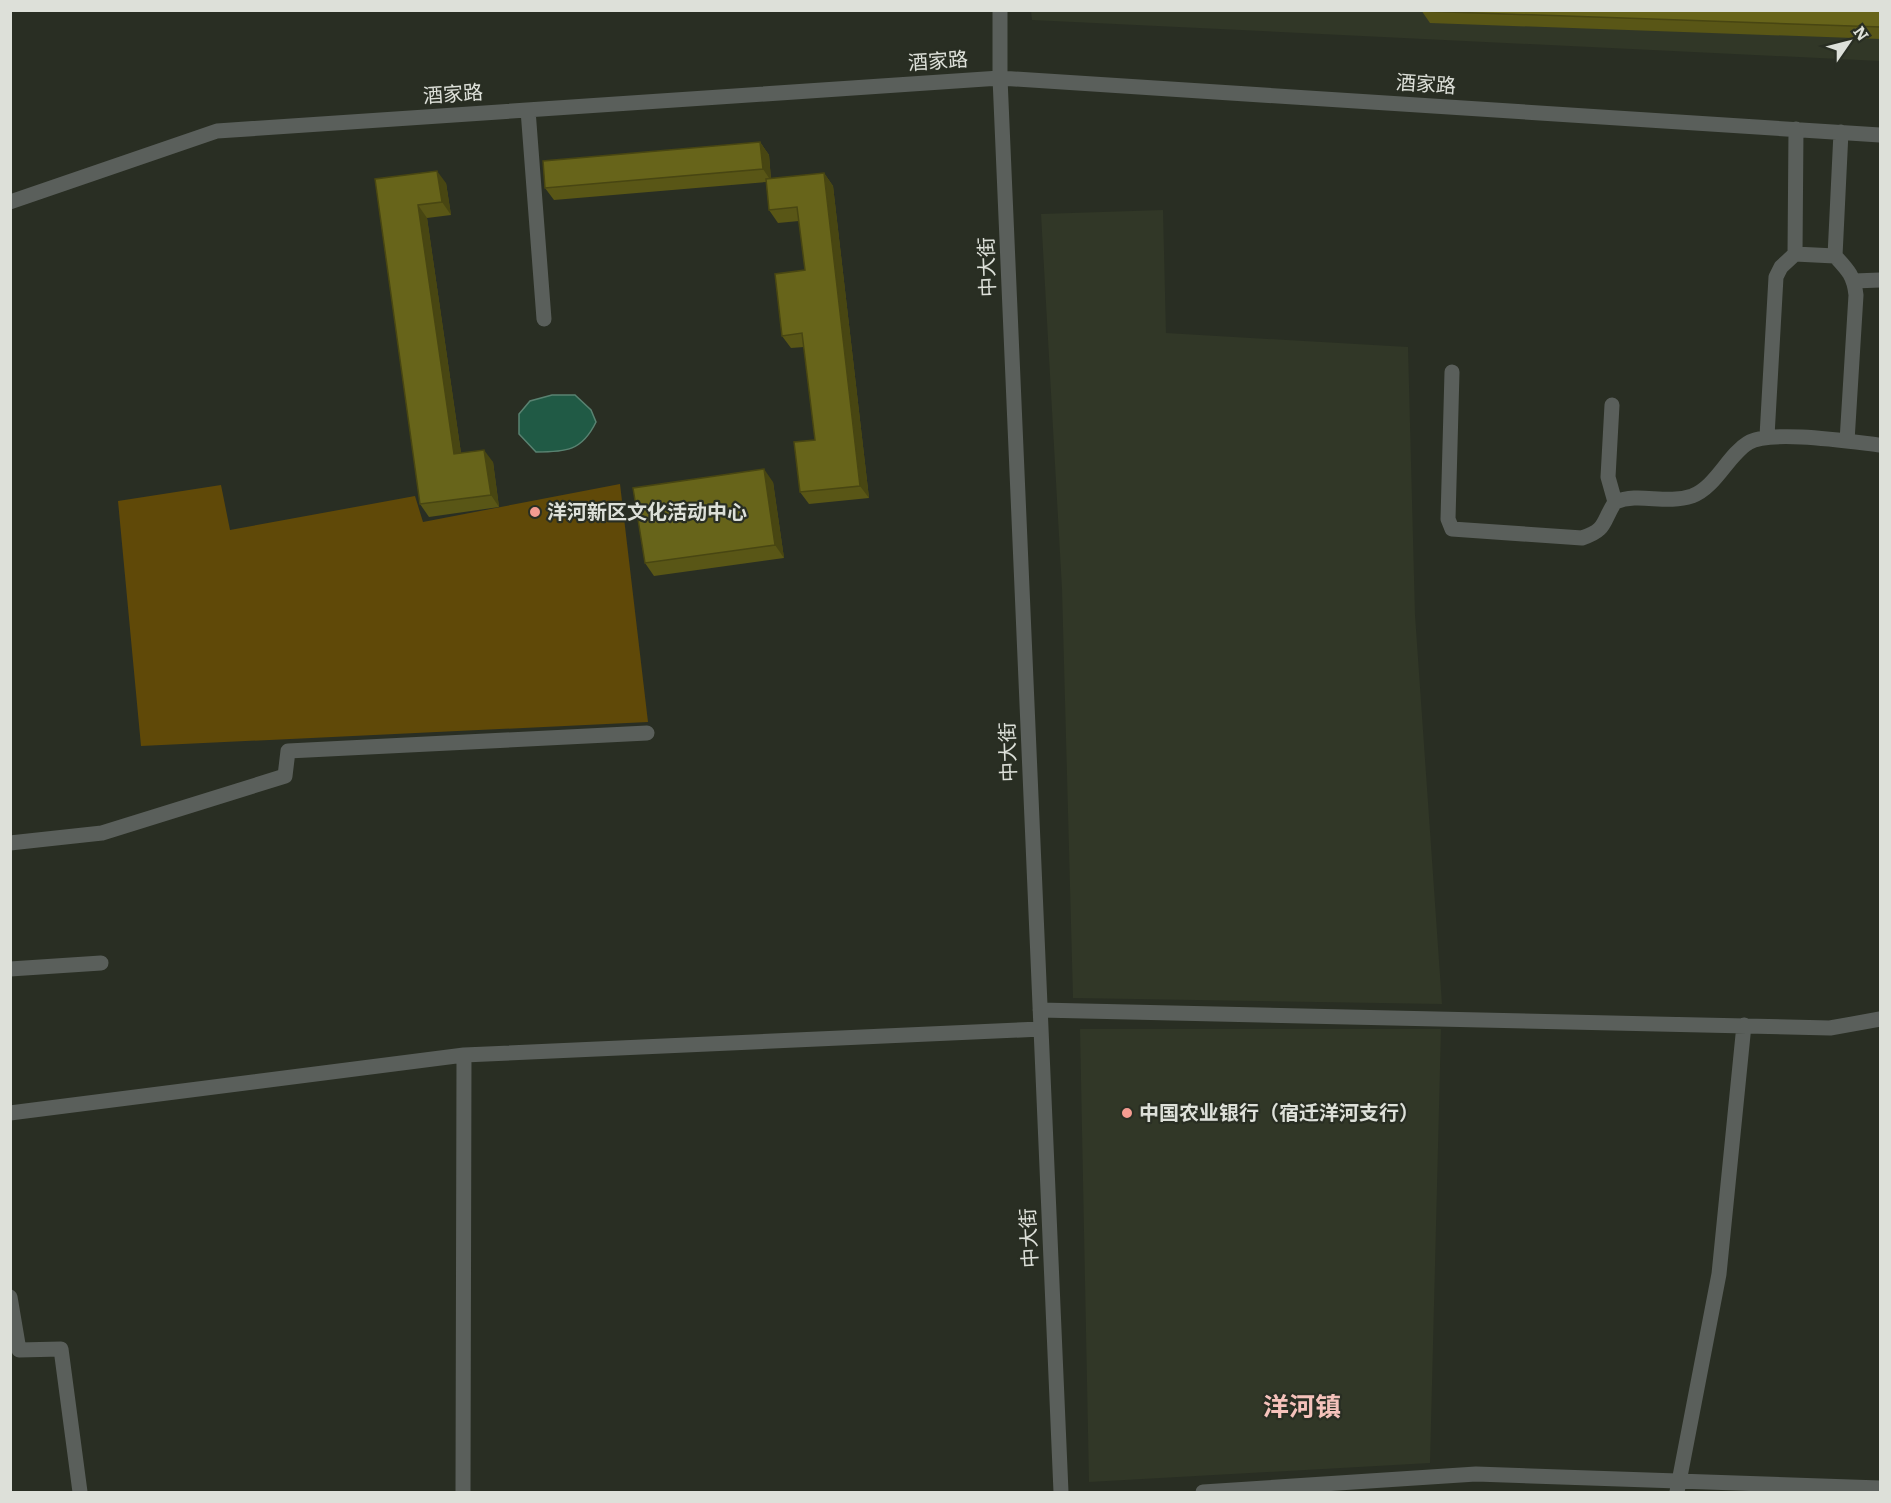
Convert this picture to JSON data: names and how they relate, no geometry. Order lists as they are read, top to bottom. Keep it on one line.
{"streets":{"street":["酒家路","中大街"]},"crossings":[["酒家路","中大街"]],"districts":["洋河镇"],"places":["洋河新区文化活动中心","中国农业银行（宿迁洋河支行）"],"north":"top right"}
